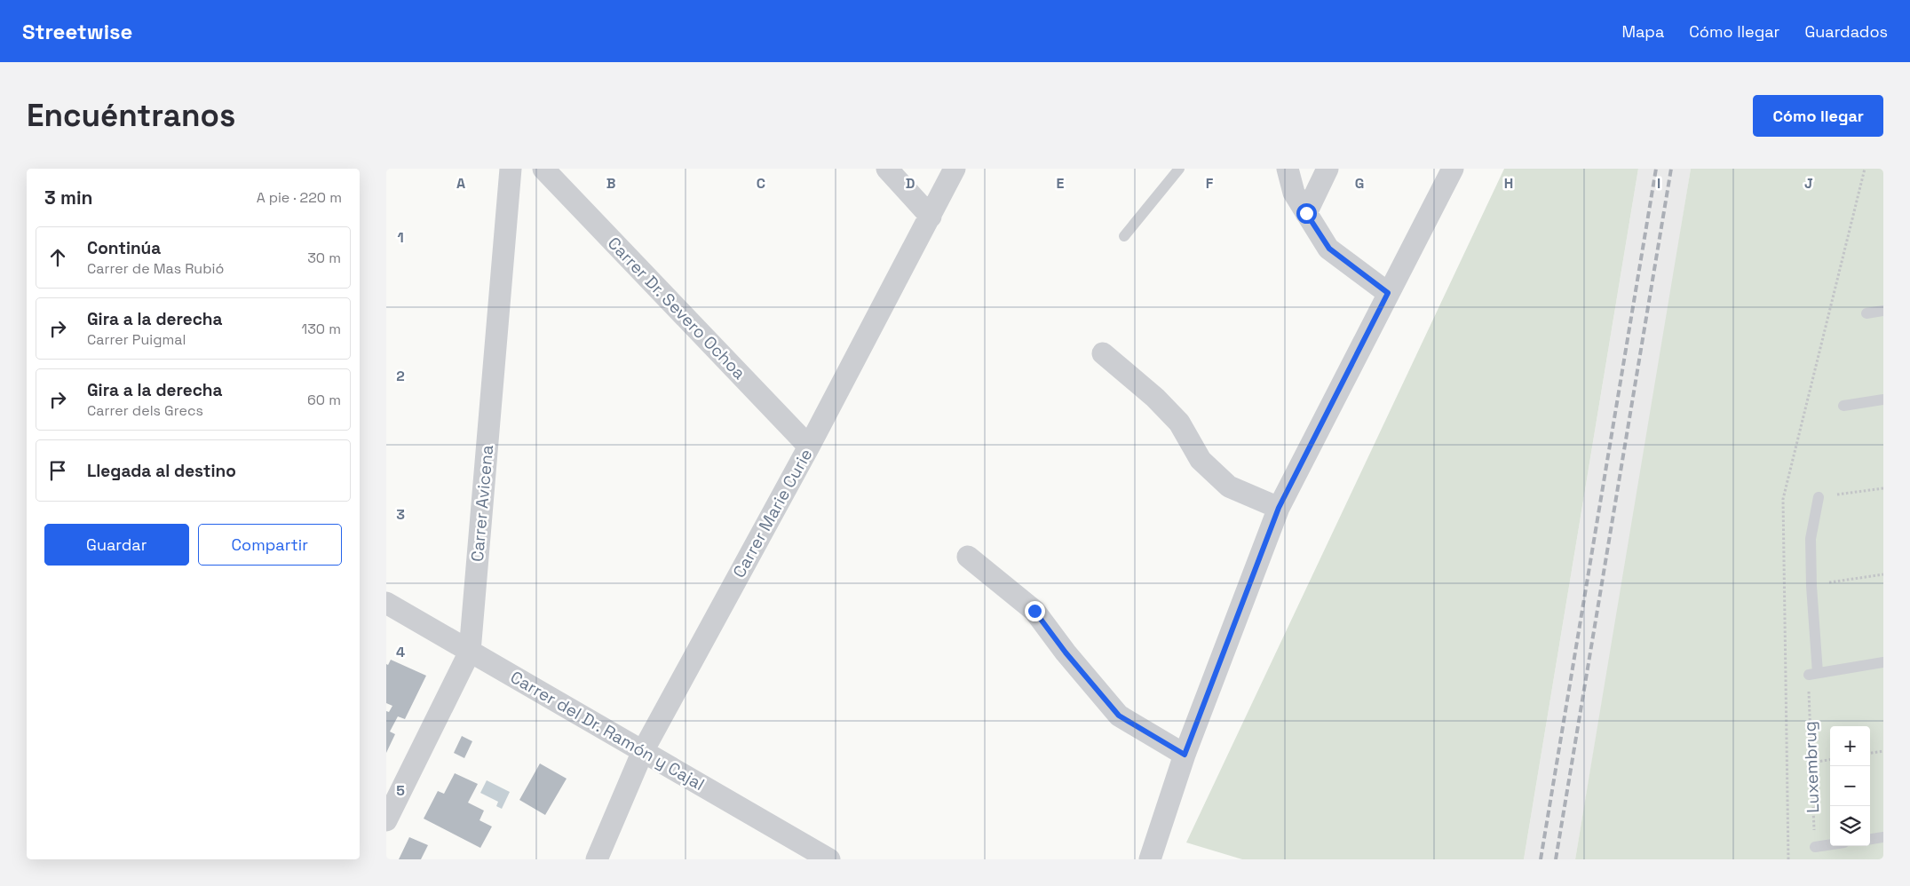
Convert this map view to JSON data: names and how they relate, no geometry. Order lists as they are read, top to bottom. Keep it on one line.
{"streets":{"street":["Carrer Dr. Severo Ochoa","Carrer Avicena","Carrer Marie Curie","Carrer del Dr. Ramón y Cajal"],"path":["Luxembrug"]},"crossings":[["Carrer Dr. Severo Ochoa","Carrer Marie Curie"],["Carrer Avicena","Carrer del Dr. Ramón y Cajal"],["Carrer Marie Curie","Carrer del Dr. Ramón y Cajal"]],"page":{"header":"Streetwise","nav":["Mapa","Cómo llegar","Guardados"],"buttons":["Cómo llegar",["Guardar","Compartir"]],"title":"Encuéntranos","heading":["3 min","A pie · 220 m"],"list":[["Continúa","Carrer de Mas Rubió","30 m"],["Gira a la derecha","Carrer Puigmal","130 m"],["Gira a la derecha","Carrer dels Grecs","60 m"],"Llegada al destino"],"map_buttons":["+","−"]},"grid":{"columns":["A","B","C","D","E","F","G","H","I","J"],"rows":["1","2","3","4","5"]}}
